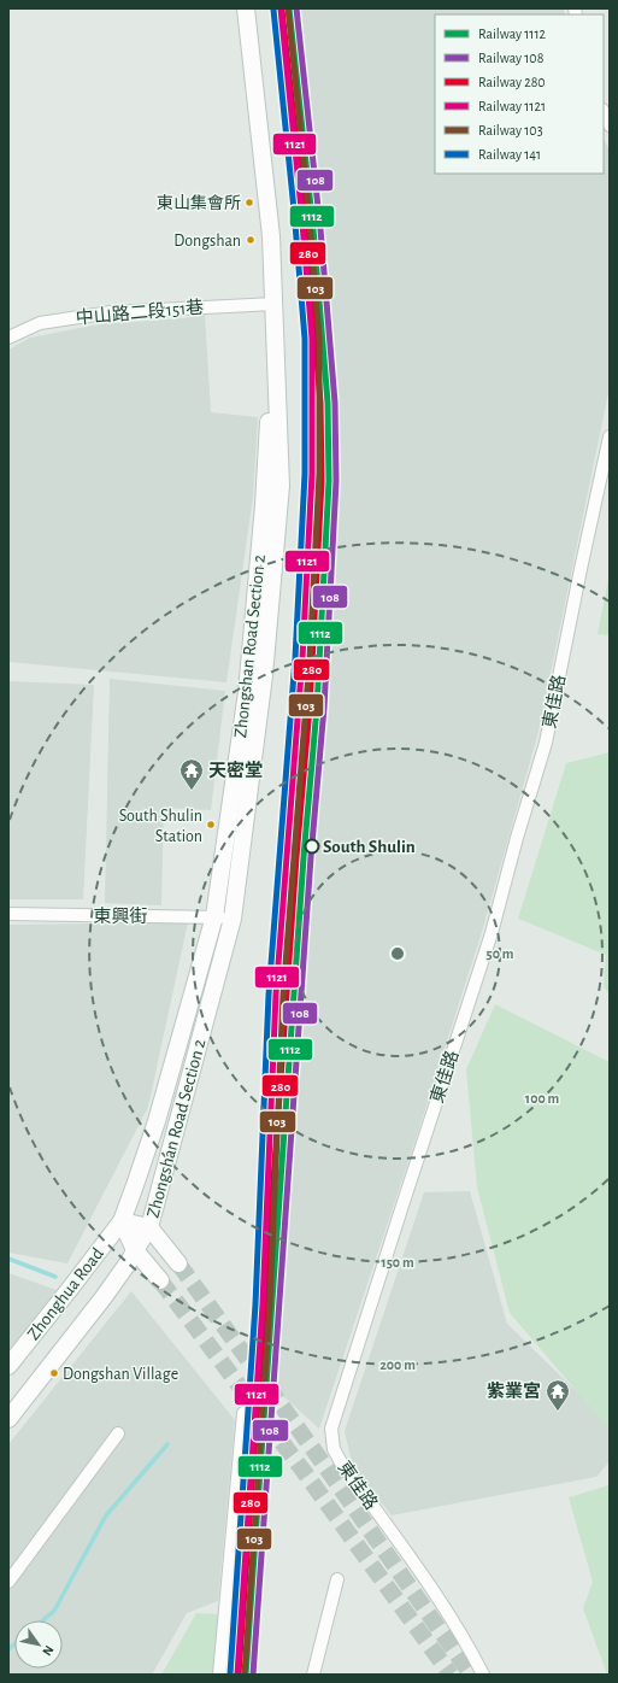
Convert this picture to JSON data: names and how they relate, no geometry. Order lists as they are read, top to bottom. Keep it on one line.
{"streets":{"main road":["Zhongshan Road Section 2","Zhonghua Road"],"street":["中山路二段151巷","東佳路","東興街"]},"crossings":[["中山路二段151巷","Zhongshan Road Section 2"],["Zhongshan Road Section 2","東興街"],["Zhongshan Road Section 2","Zhonghua Road"]],"places":{"other":["東山集會所","Dongshan","South Shulin Station","South Shulin","Dongshan Village"],"temple":["天密堂","紫業宮"]},"lines":["rail line 1112","rail line 108","rail line 1121","rail line 103","rail line 280","rail line 141"],"legend":["Railway 1112","Railway 108","Railway 280","Railway 1121","Railway 103","Railway 141"],"north":"bottom right","rings":["50 m","100 m","150 m","200 m"]}
